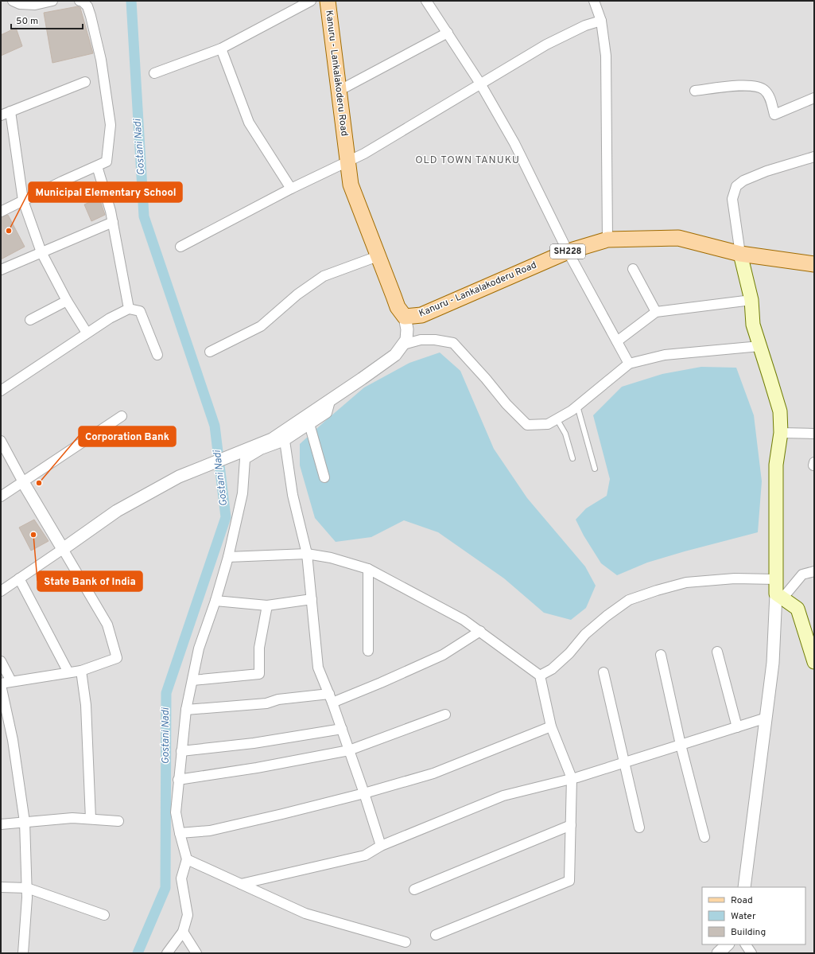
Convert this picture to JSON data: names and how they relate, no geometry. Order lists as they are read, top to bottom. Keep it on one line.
{"streets":{"main road":["Kanuru - Lankalakoderu Road","SH228"]},"districts":["OLD TOWN TANUKU"],"water":["Gostani Nadi"],"places":["Municipal Elementary School","Corporation Bank","State Bank of India"],"legend":["Road","Water","Building"],"scale_bar":"50 m"}
